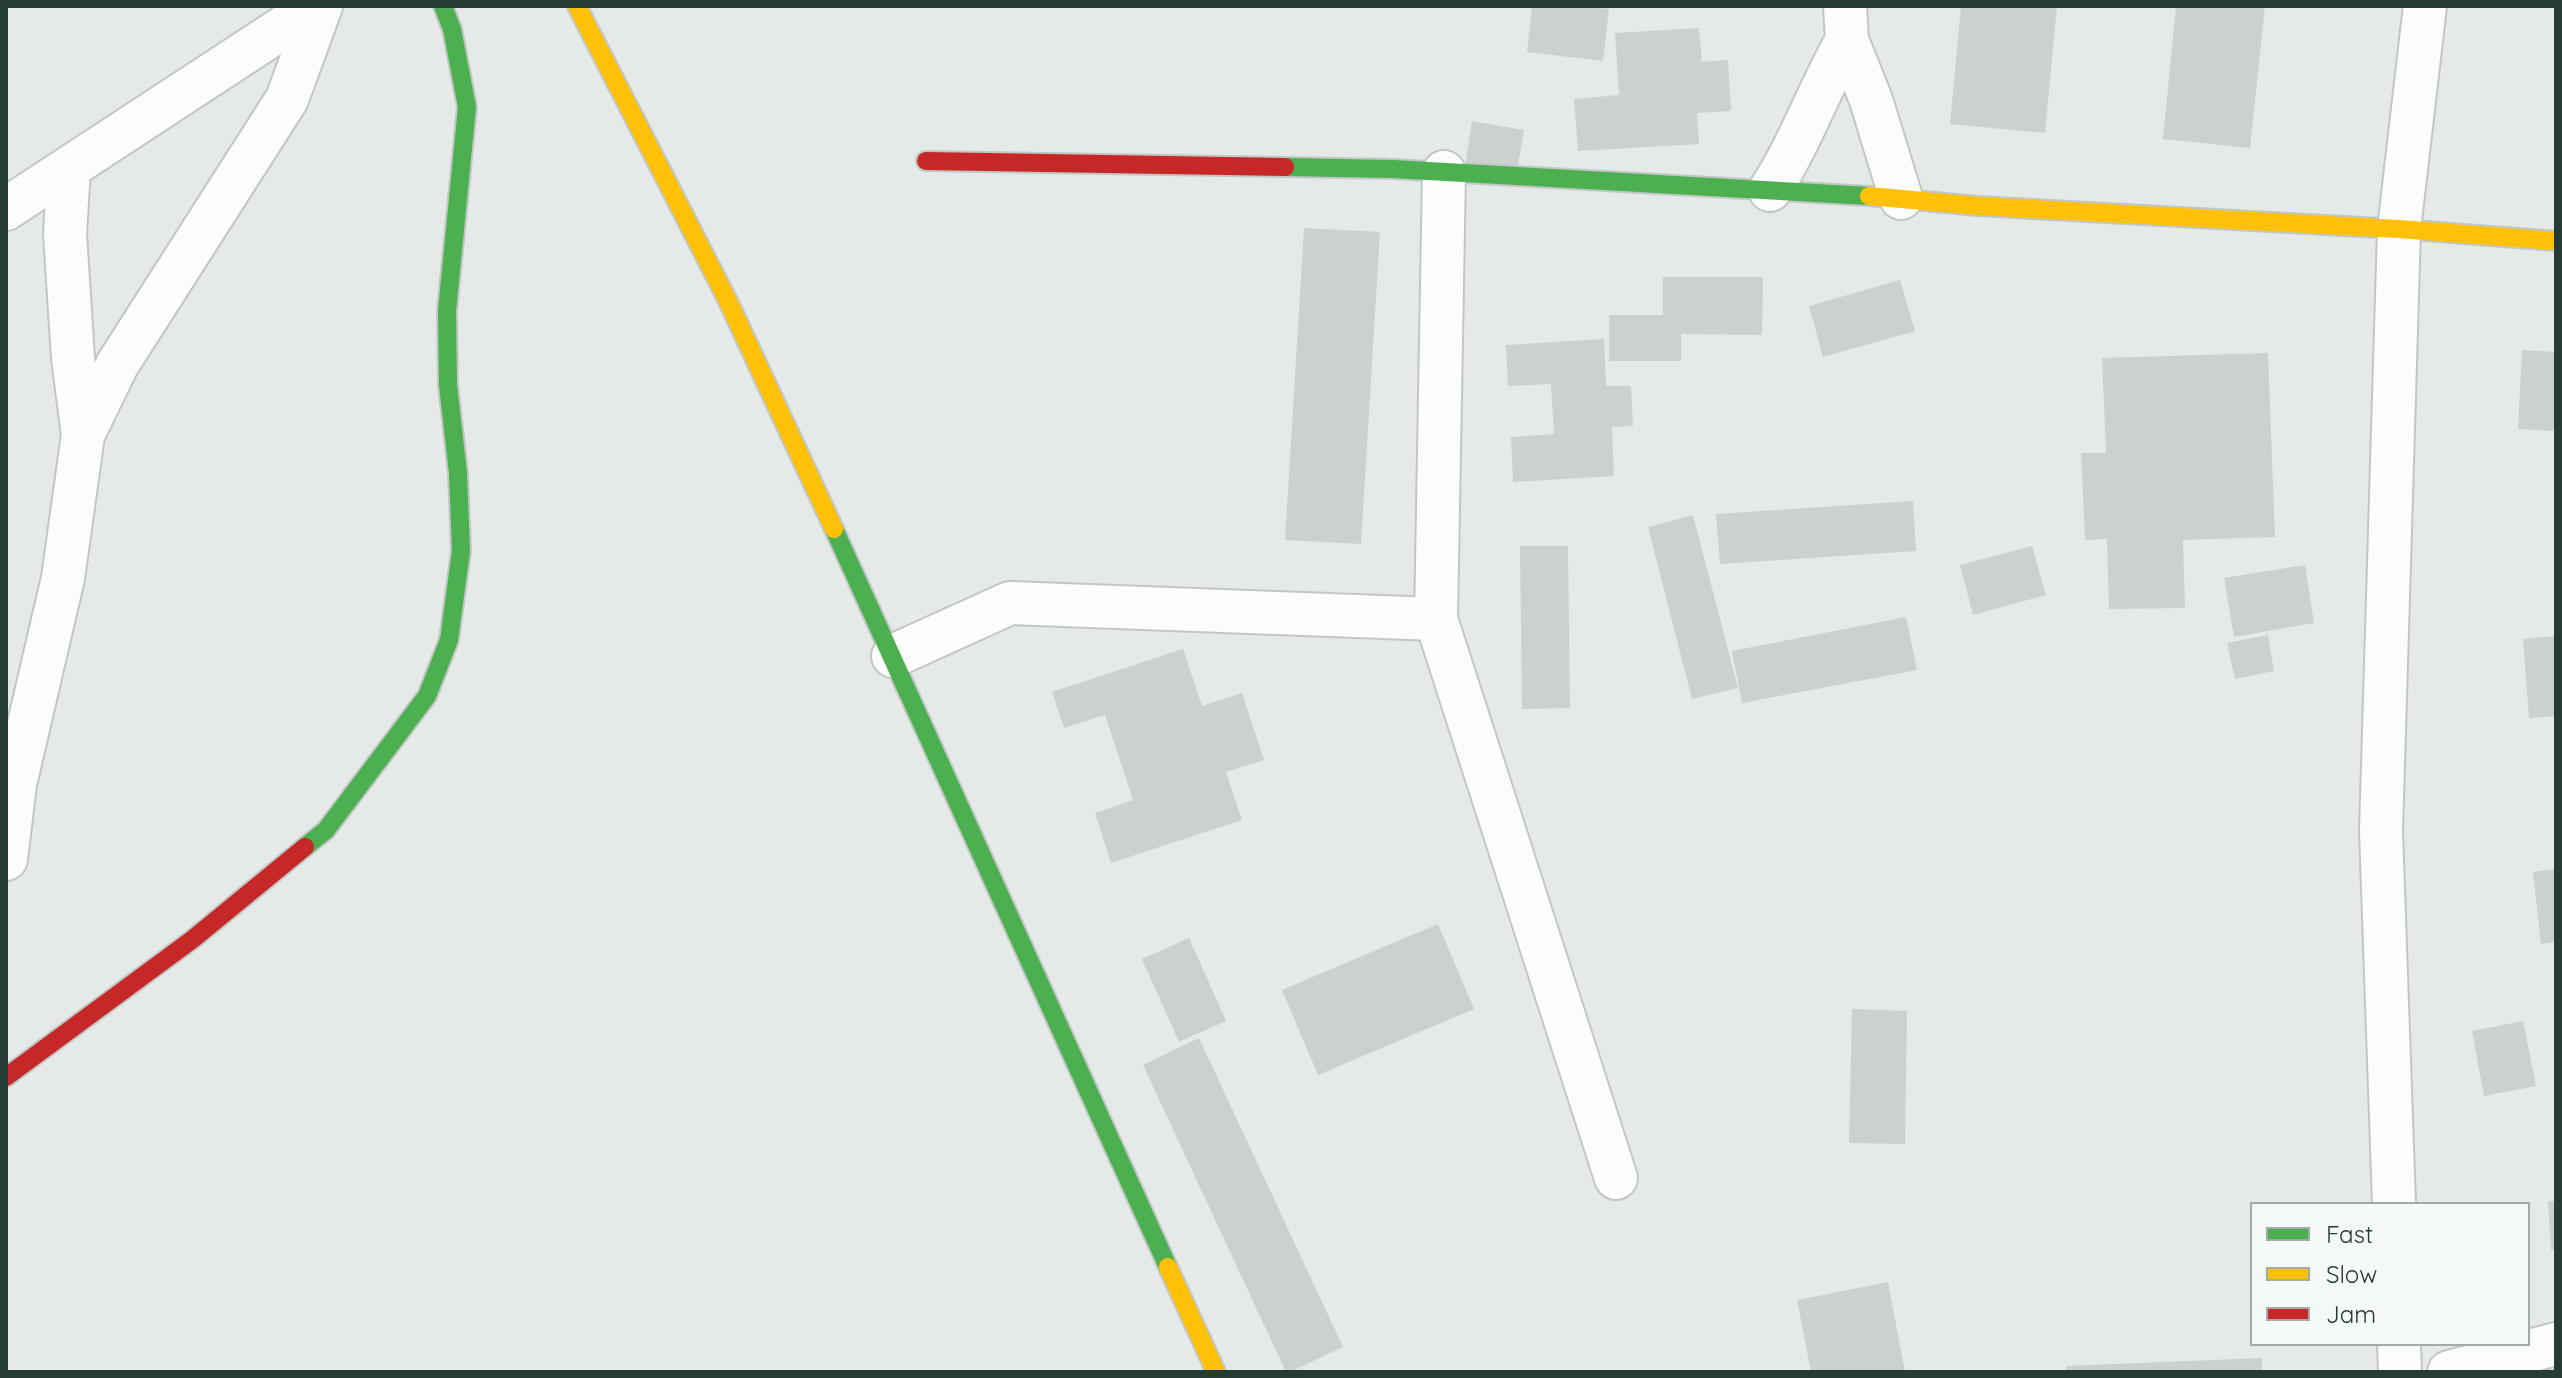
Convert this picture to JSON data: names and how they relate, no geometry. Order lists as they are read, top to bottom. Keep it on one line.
{"legend":["Fast","Slow","Jam"]}
